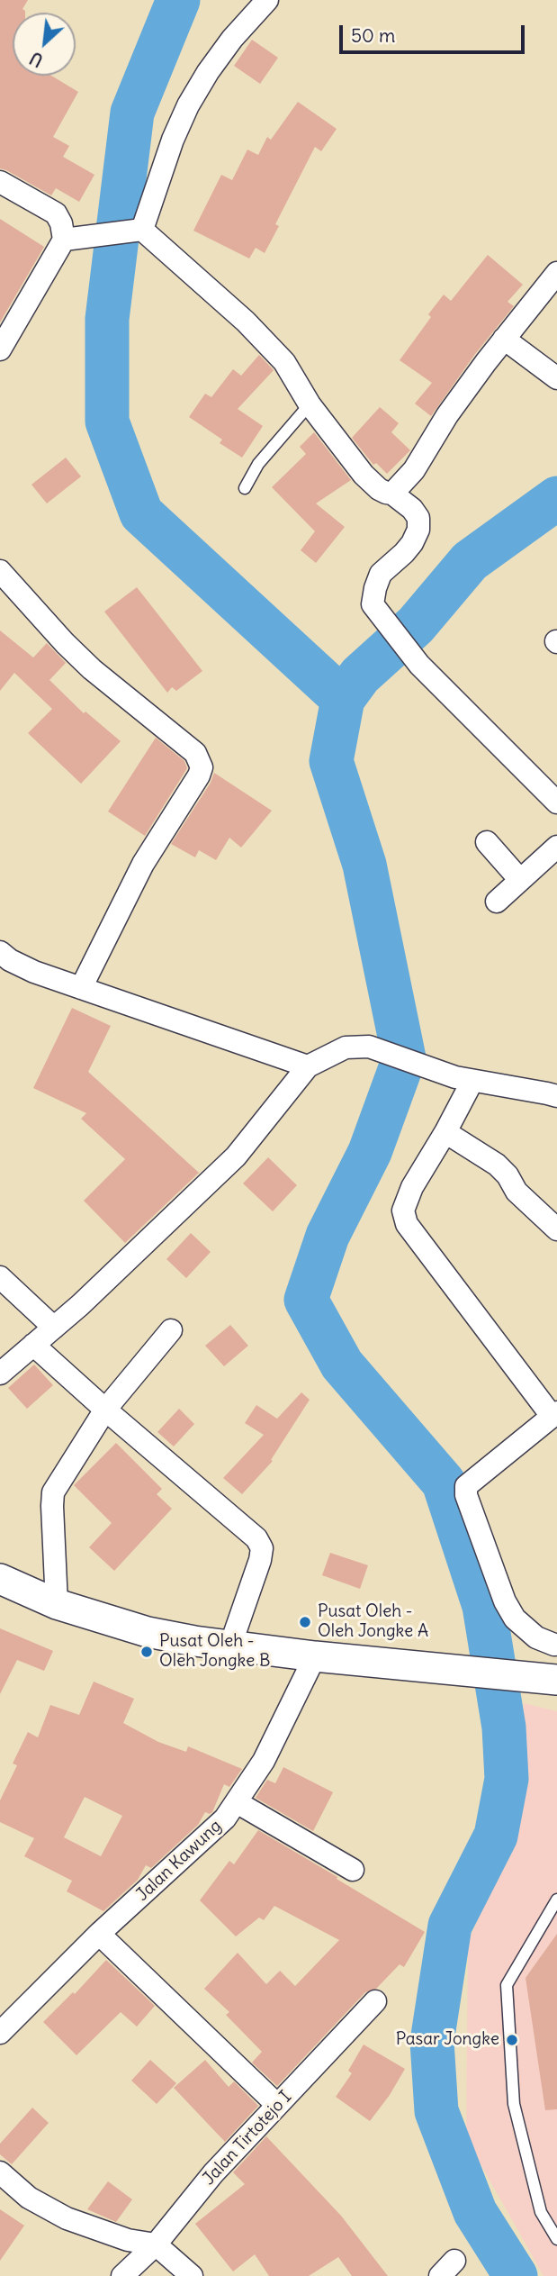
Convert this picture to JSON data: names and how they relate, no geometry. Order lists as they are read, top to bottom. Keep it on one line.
{"streets":{"street":["Jalan Kawung","Jalan Tirtotejo I"]},"places":["Pusat Oleh - Oleh Jongke A","Pusat Oleh - Oleh Jongke B","Pasar Jongke"],"scale_bar":"50 m","north":"bottom left"}
